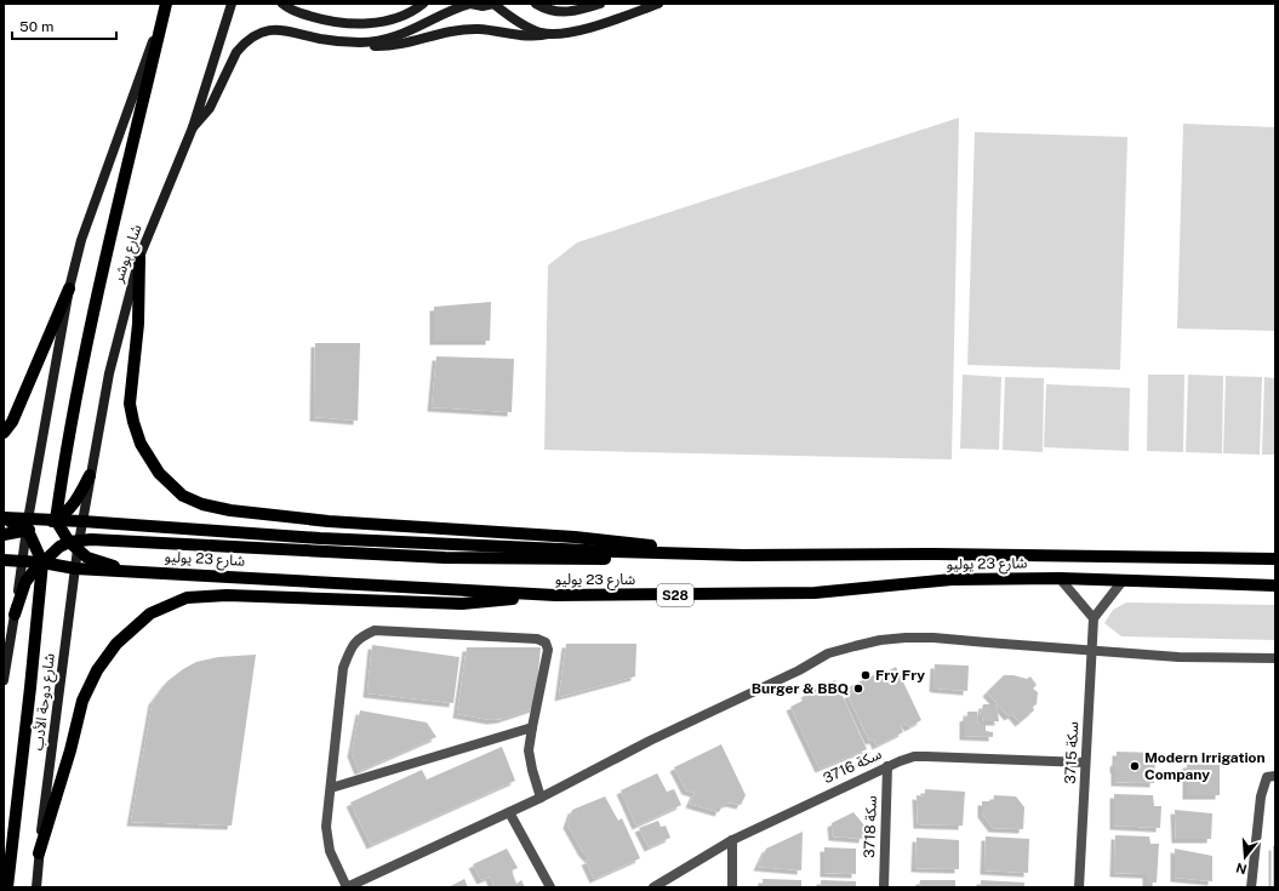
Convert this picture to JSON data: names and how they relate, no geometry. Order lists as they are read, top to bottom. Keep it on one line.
{"streets":{"main road":["شارع بوشر","شارع 23 يوليو","S28","شارع دوحة الأدب"],"street":["سكة 3715","سكة 3716","سكة 3718"]},"crossings":[["شارع بوشر","شارع 23 يوليو"],["شارع بوشر","شارع دوحة الأدب"],["شارع 23 يوليو","شارع دوحة الأدب"],["سكة 3715","سكة 3716"],["سكة 3716","سكة 3718"]],"places":["Fry Fry","Burger & BBQ","Modern Irrigation Company"],"scale_bar":"50 m","north":"bottom"}
